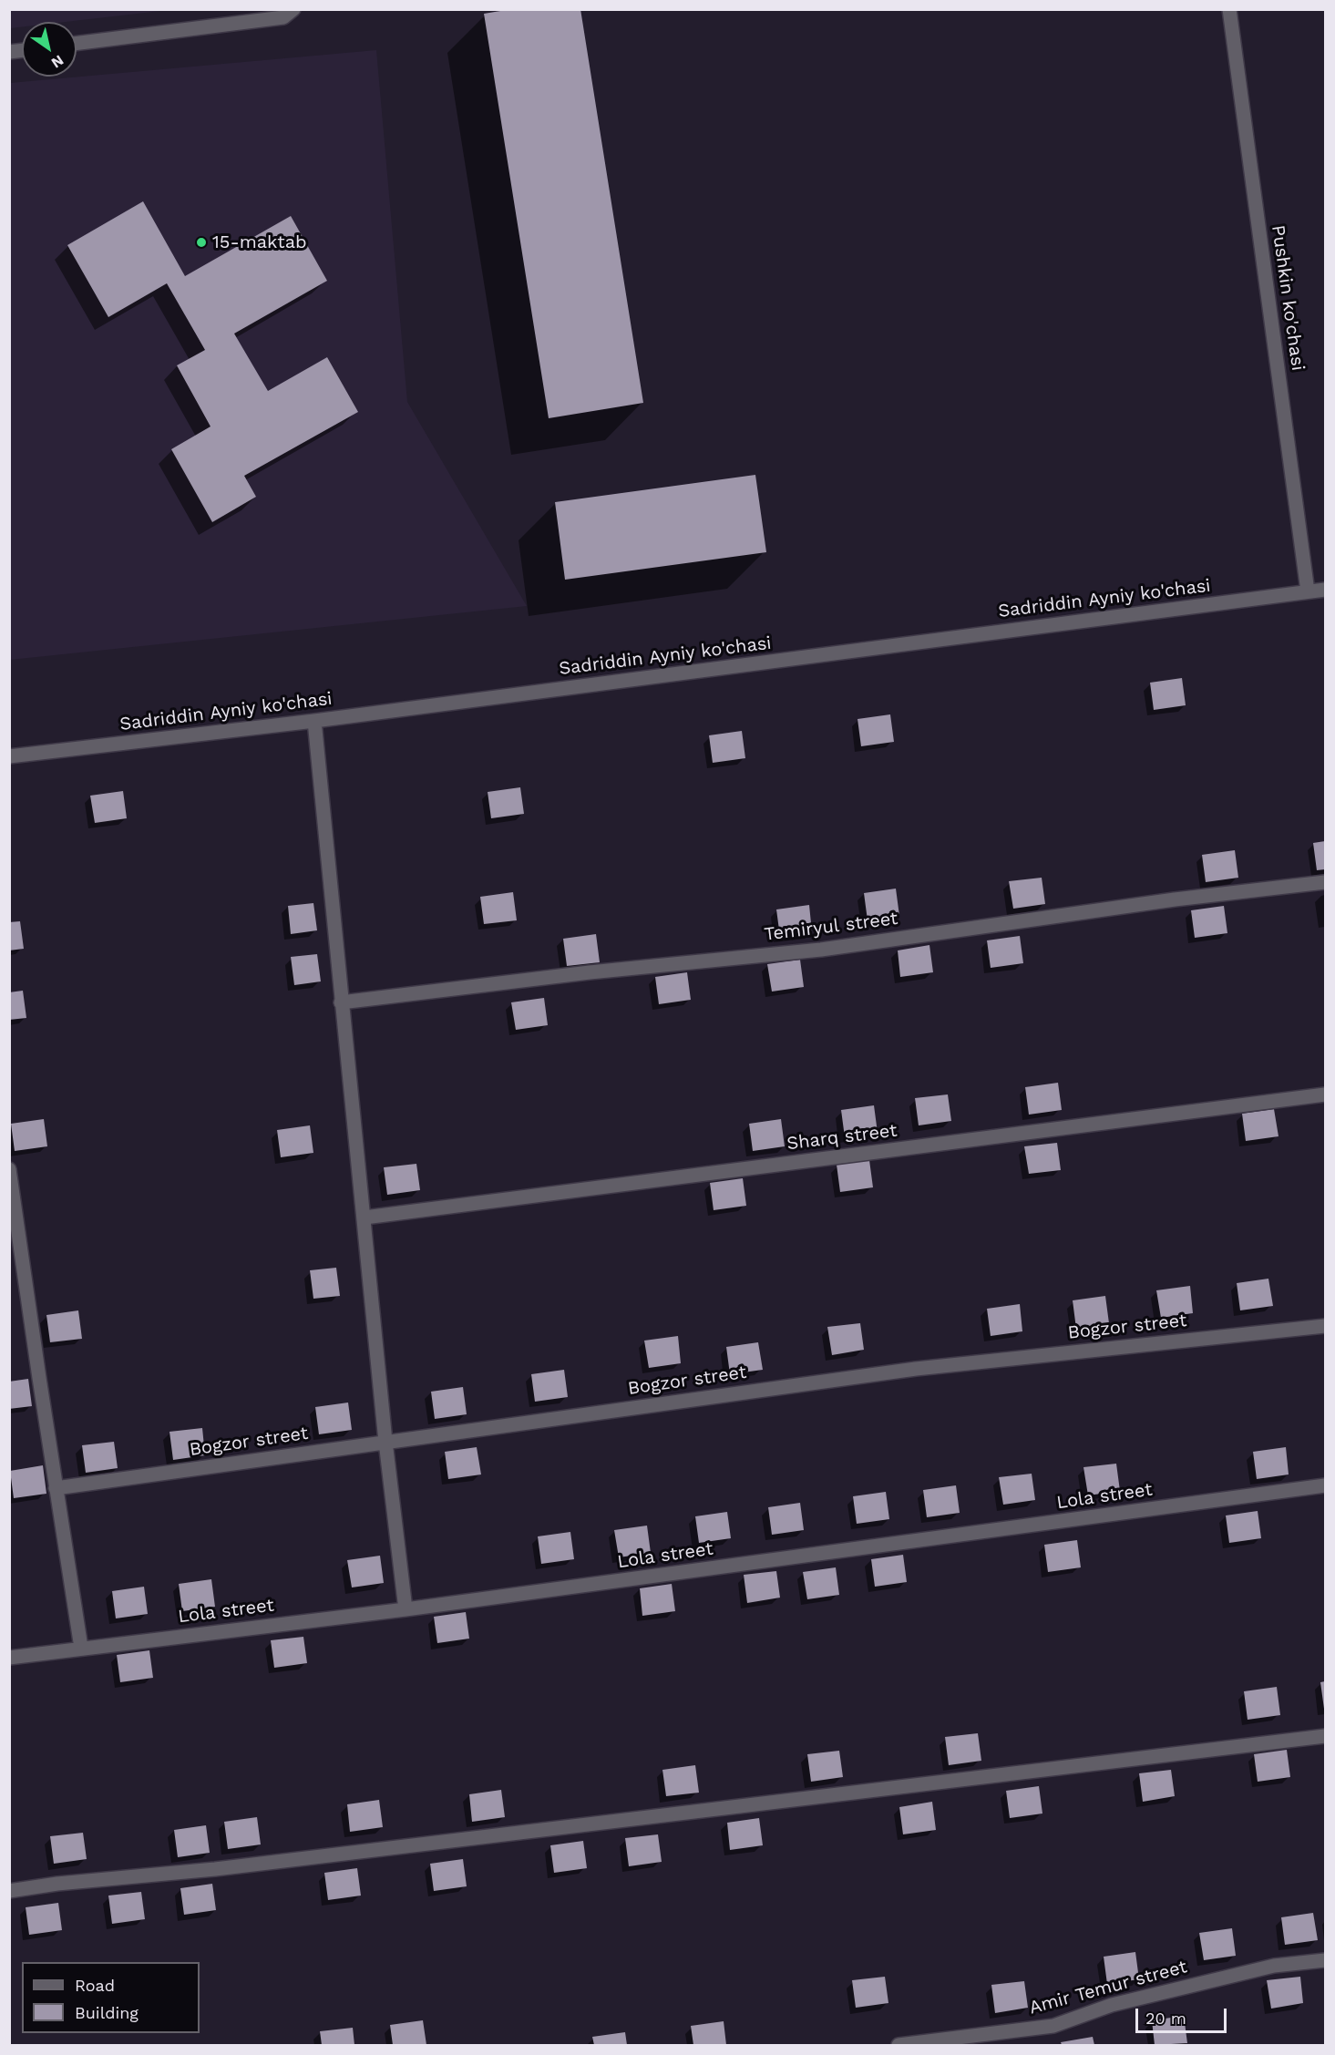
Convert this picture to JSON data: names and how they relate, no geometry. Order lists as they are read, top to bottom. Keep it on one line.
{"streets":{"street":["Pushkin ko'chasi","Sadriddin Ayniy ko'chasi","Temiryul street","Sharq street","Bogzor street","Lola street","Amir Temur street"]},"crossings":[["Pushkin ko'chasi","Sadriddin Ayniy ko'chasi"]],"places":["15-maktab"],"legend":["Road","Building"],"scale_bar":"20 m","north":"bottom right"}
